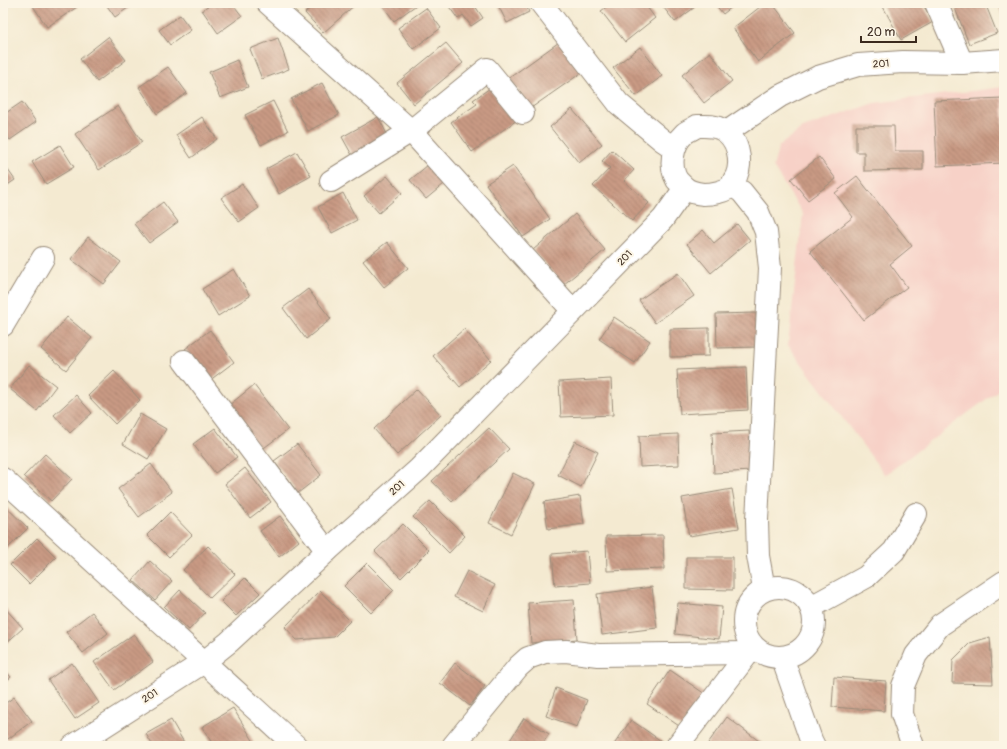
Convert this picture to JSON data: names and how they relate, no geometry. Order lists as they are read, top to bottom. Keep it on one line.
{"streets":{"street":["201"]},"scale_bar":"20 m"}
